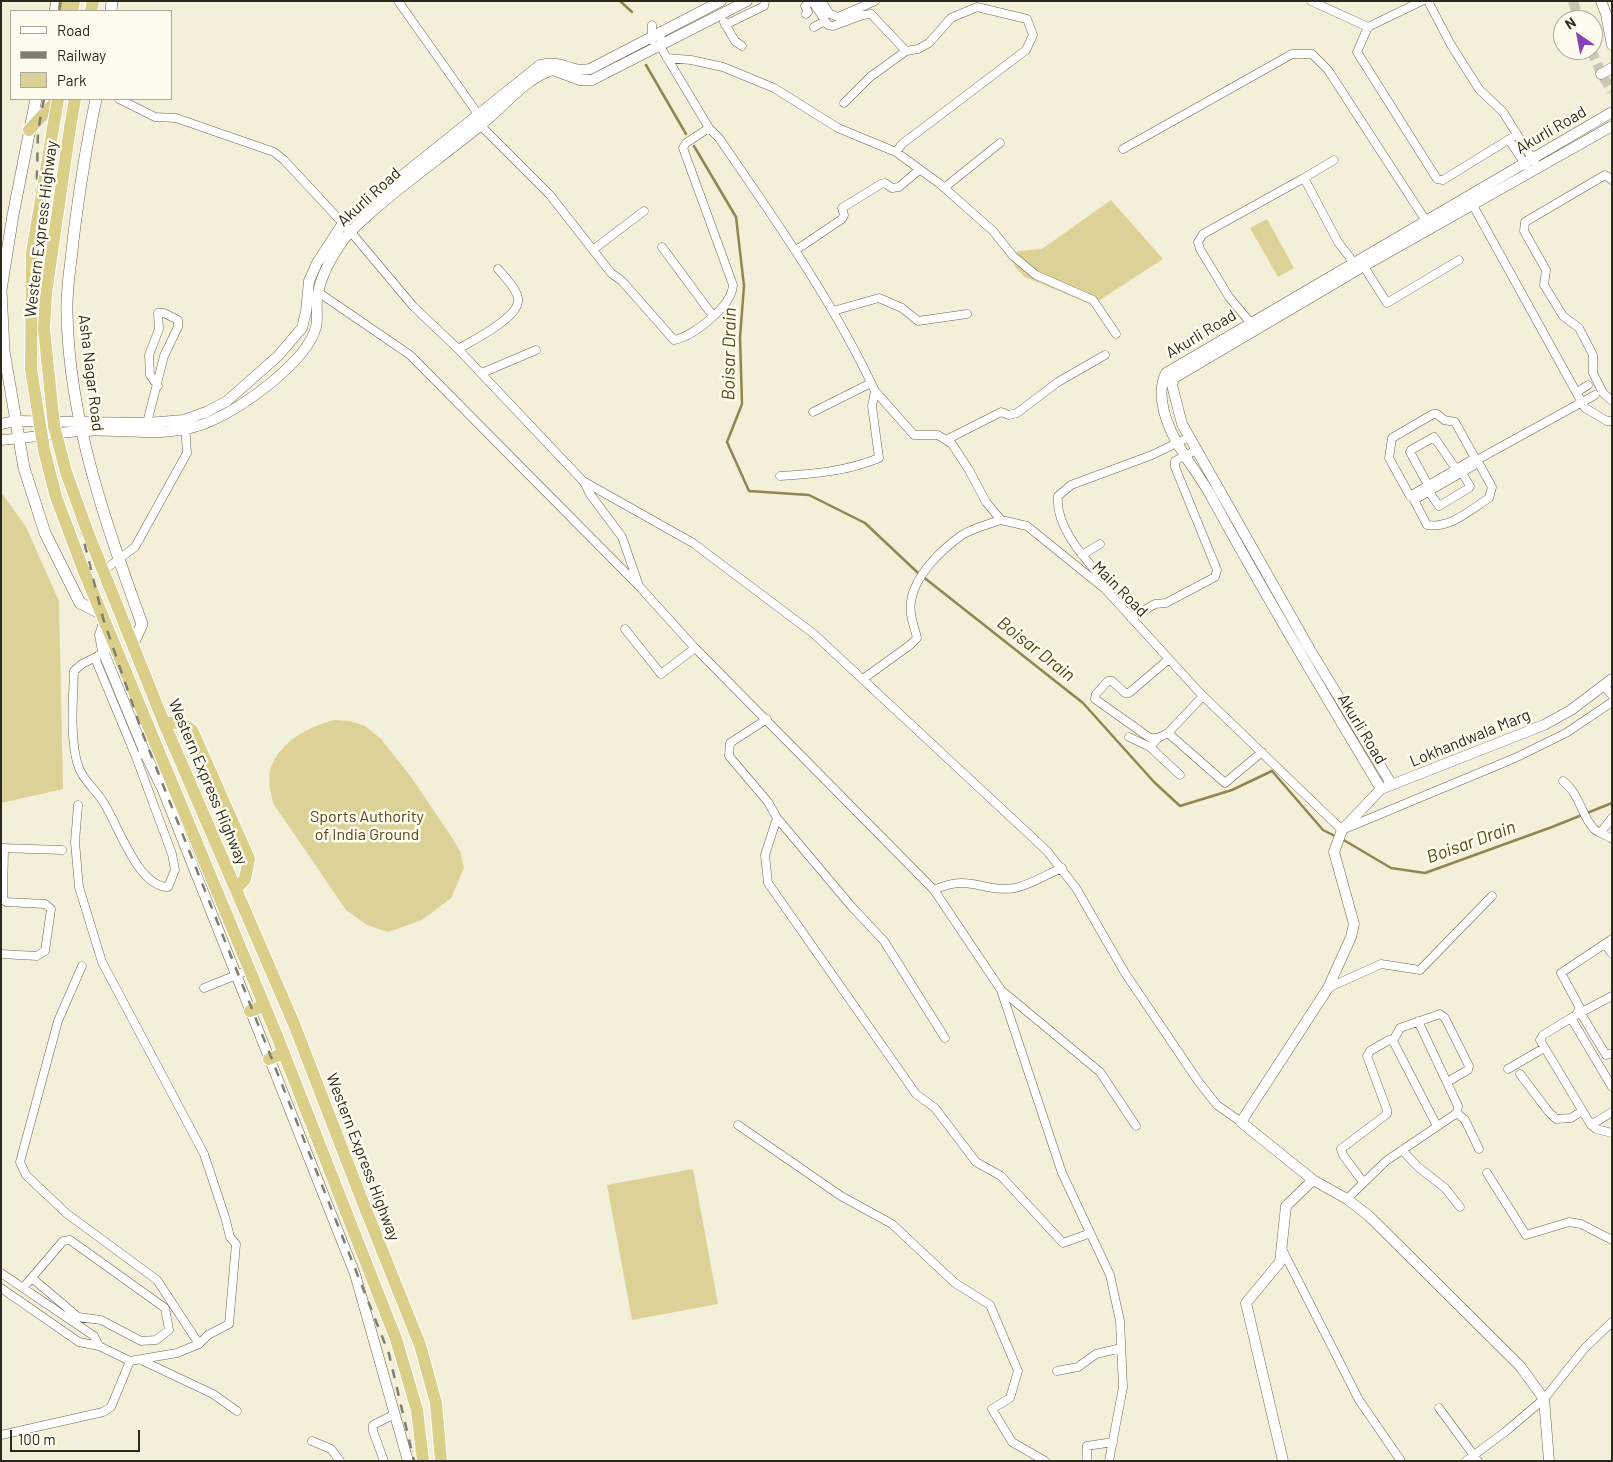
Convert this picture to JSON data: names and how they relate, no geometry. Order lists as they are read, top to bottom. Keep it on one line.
{"streets":{"highway":["Western Express Highway"],"main road":["Asha Nagar Road"],"street":["Akurli Road","Main Road","Lokhandwala Marg"]},"crossings":[["Akurli Road","Asha Nagar Road"],["Akurli Road","Lokhandwala Marg"],["Western Express Highway","Asha Nagar Road"],["Main Road","Lokhandwala Marg"]],"water":["Boisar Drain"],"parks":["Sports Authority of India Ground"],"legend":["Road","Railway","Park"],"scale_bar":"100 m","north":"top left"}
